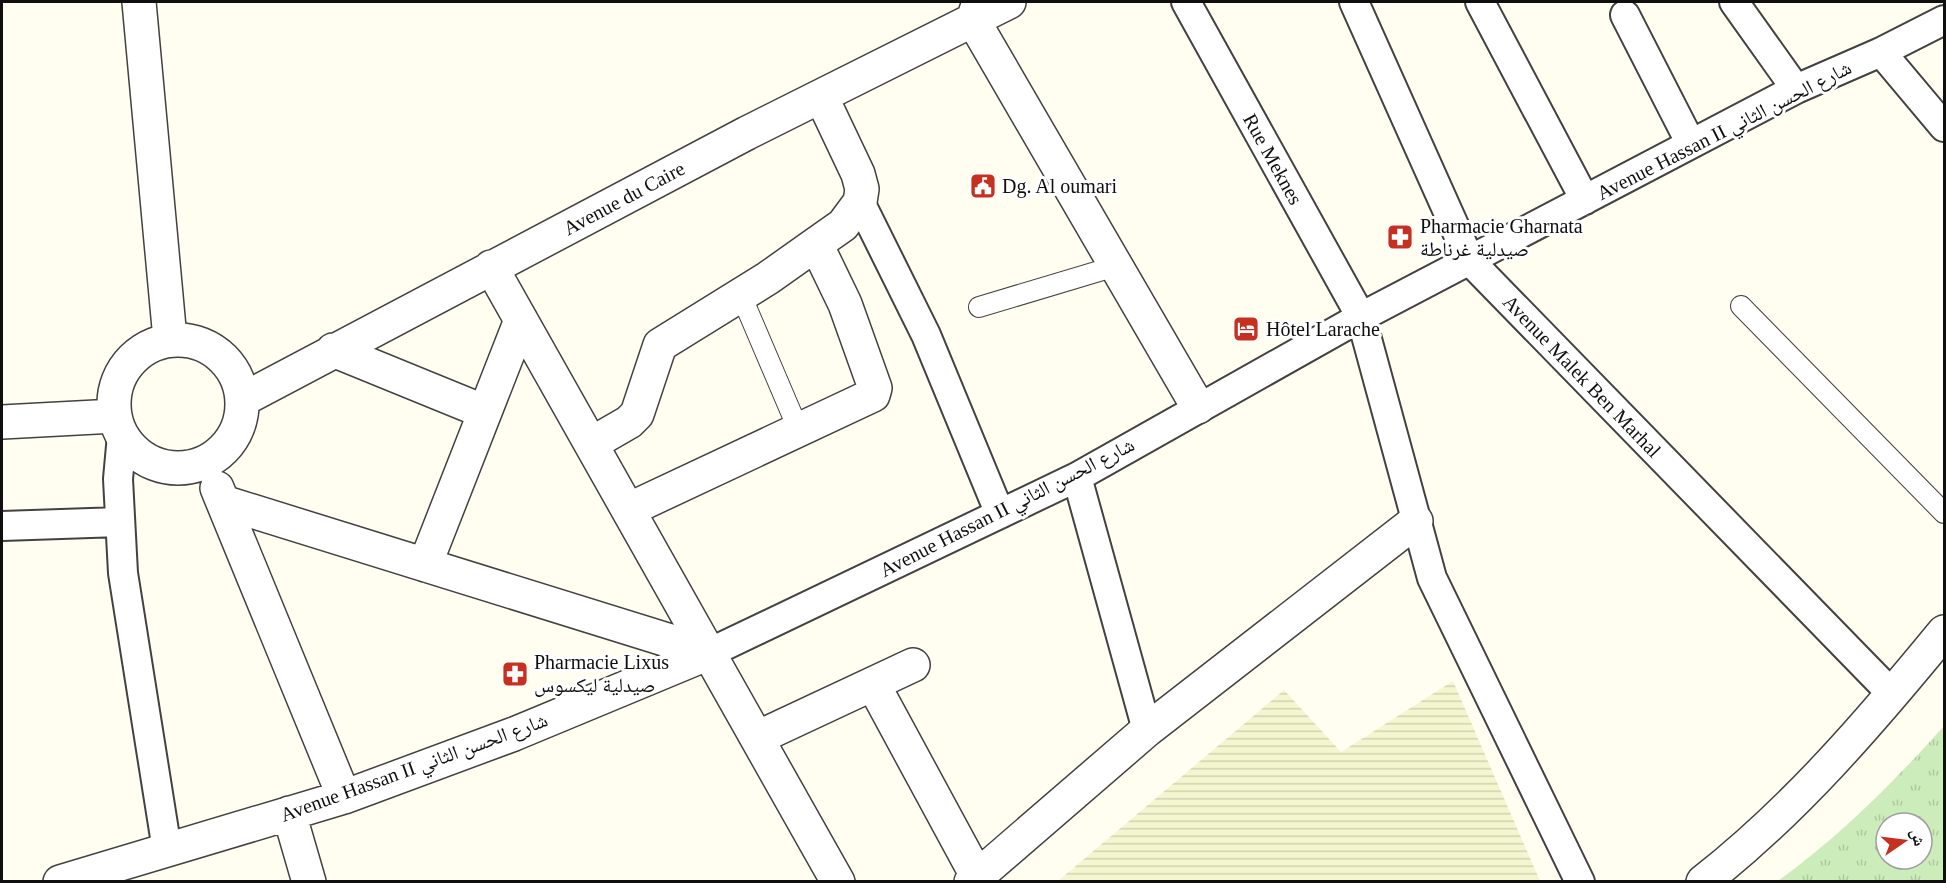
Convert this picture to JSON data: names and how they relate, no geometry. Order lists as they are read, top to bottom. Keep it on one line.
{"streets":{"street":["Avenue Hassan II شارع الحسن الثاني","Rue Meknes","Avenue du Caire","Avenue Malek Ben Marhal"]},"crossings":[["Avenue Hassan II شارع الحسن الثاني","Rue Meknes"],["Avenue Hassan II شارع الحسن الثاني","Avenue Malek Ben Marhal"]],"places":{"public building":["Dg. Al oumari"],"pharmacy":["Pharmacie Gharnata صيدلية غرناطة","Pharmacie Lixus صيدلية ليكسوس"],"hotel":["Hôtel Larache"]},"north":"right"}
